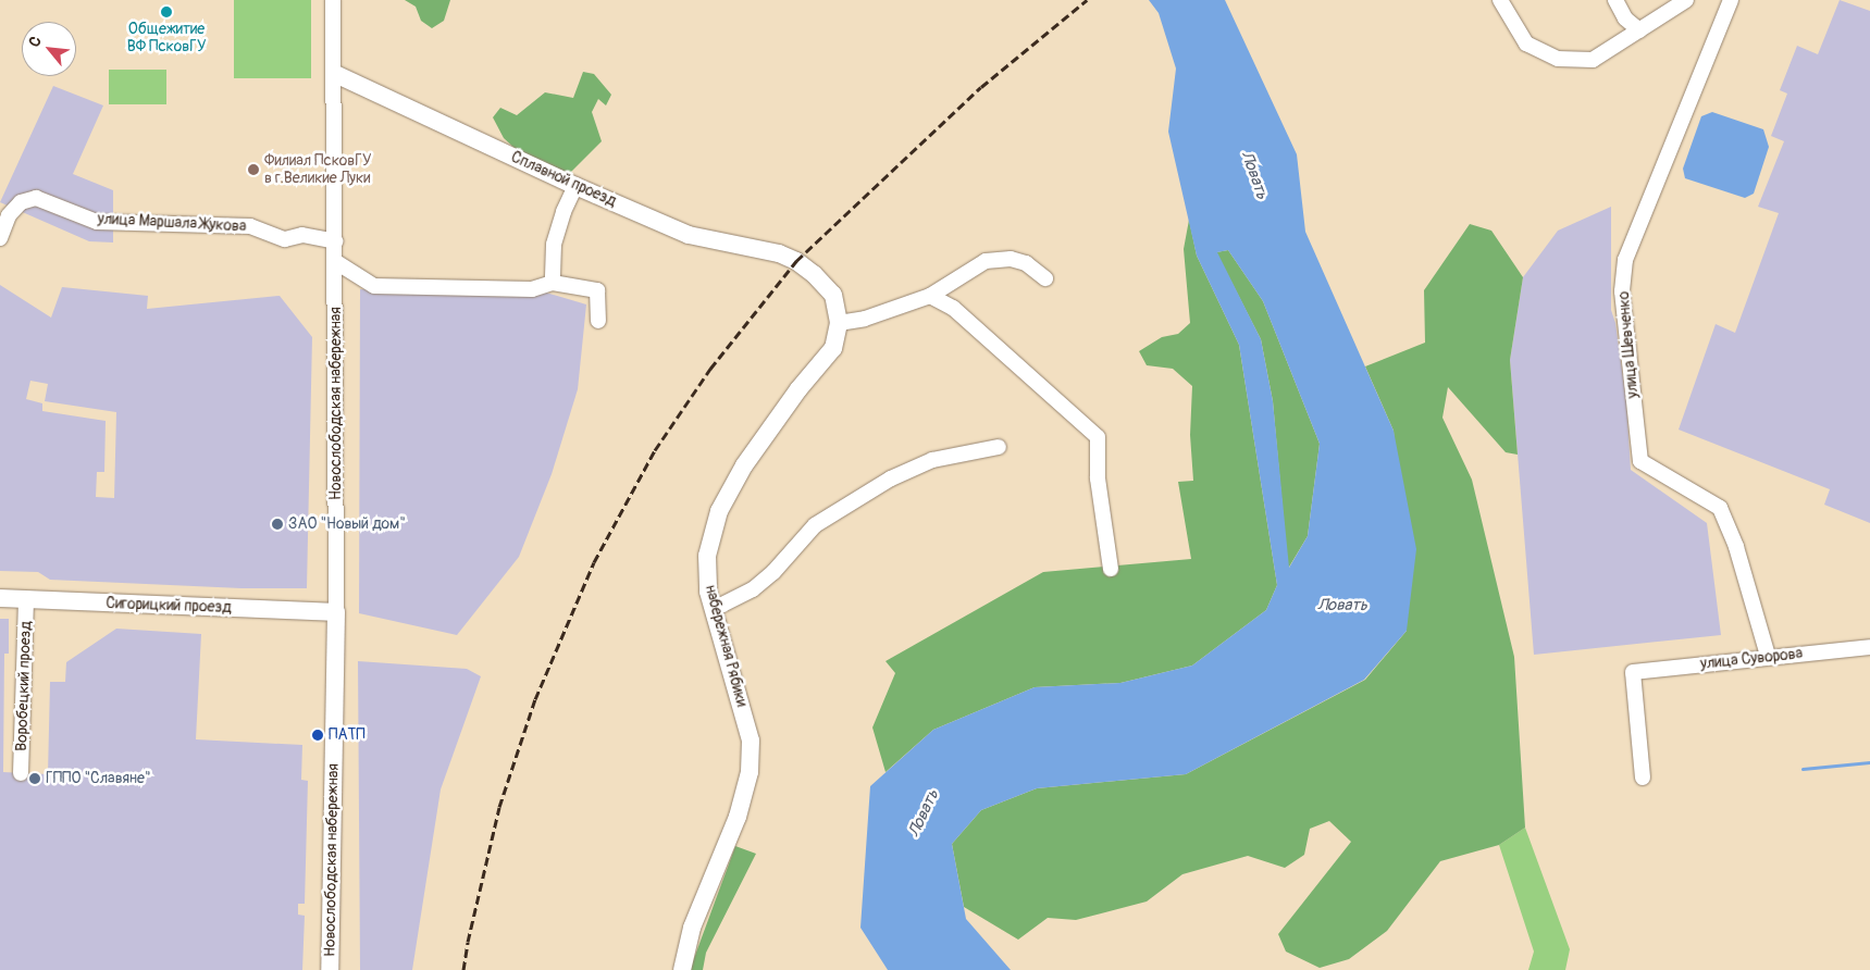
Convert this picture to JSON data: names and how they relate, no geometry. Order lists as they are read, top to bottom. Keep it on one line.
{"streets":{"street":["Сплавной проезд","улица Маршала Жукова","улица Шевченко","Новослободская набережная","Сигорицкий проезд","набережная Рябики","улица Суворова","Воробецкий проезд"]},"crossings":[["Сплавной проезд","Новослободская набережная"],["Сплавной проезд","набережная Рябики"],["улица Маршала Жукова","Новослободская набережная"],["улица Шевченко","улица Суворова"],["Новослободская набережная","Сигорицкий проезд"],["Сигорицкий проезд","Воробецкий проезд"]],"water":["Ловать"],"places":["Общежитие ВФ ПсковГУ","Филиал ПсковГУ в г.Великие Луки","ЗАО \"Новый дом\"","ПАТП","ГППО \"Славяне\""],"north":"top left"}
